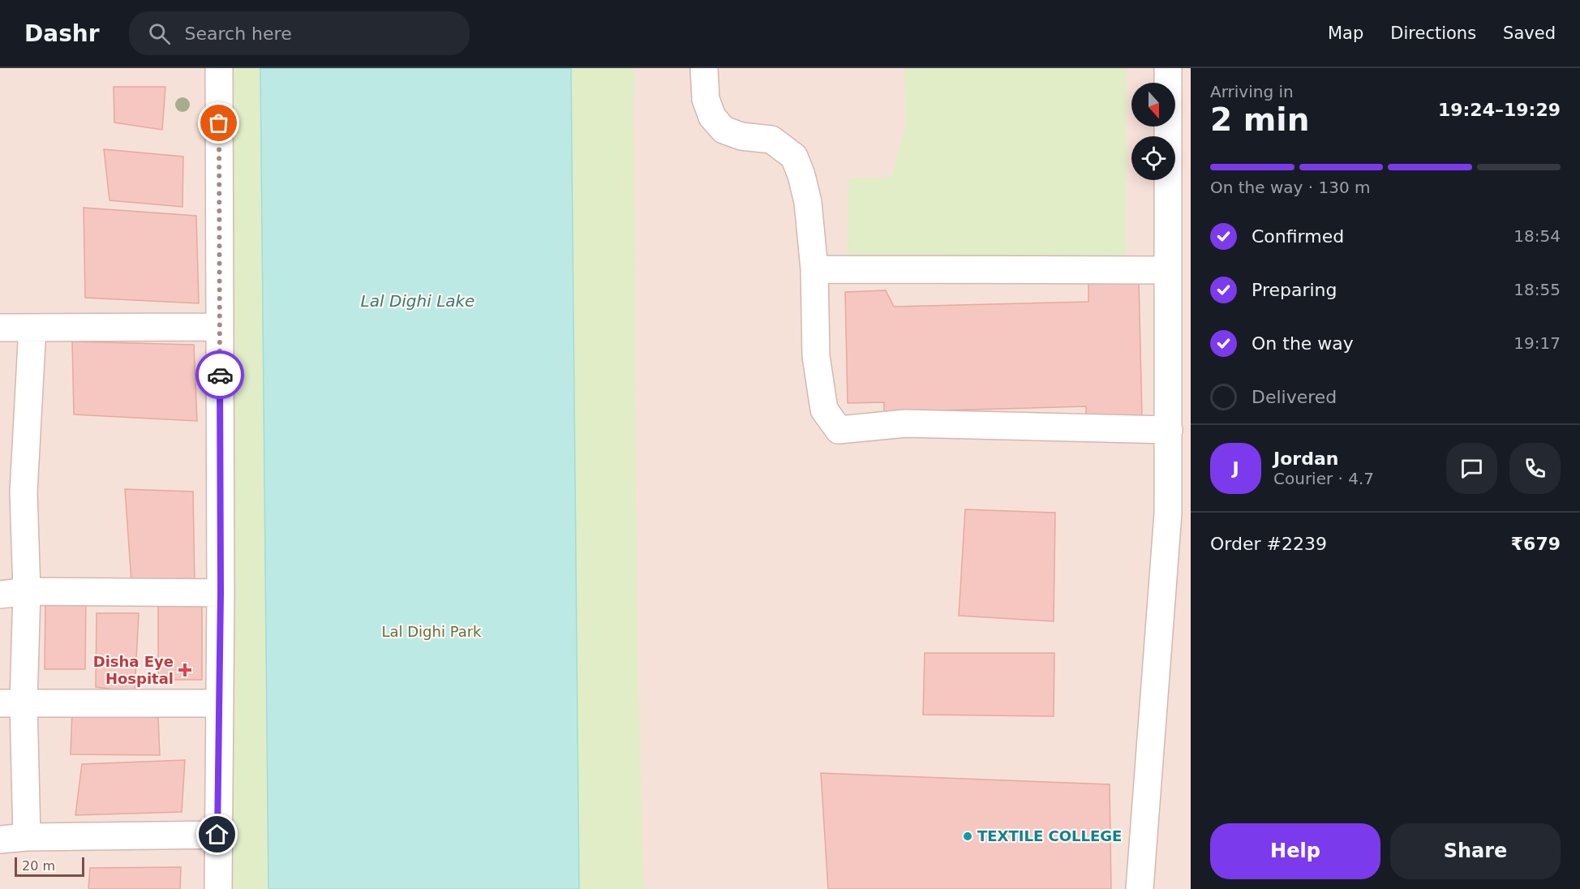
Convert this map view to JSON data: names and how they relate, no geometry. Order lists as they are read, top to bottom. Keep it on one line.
{"water":["Lal Dighi Lake"],"parks":["Lal Dighi Park"],"places":{"health":["Disha Eye Hospital"],"other":["TEXTILE COLLEGE"]},"scale_bar":"20 m","north":"bottom","page":{"header":"Dashr","search":"Search here","nav":["Map","Directions","Saved"],"heading":["2 min","Arriving in","19:24–19:29"],"panel":["Jordan","Courier · 4.7","Order #2239","₹679"],"bar":"On the way · 130 m","list":[["Confirmed","18:54"],["Preparing","18:55"],["On the way","19:17"],"Delivered"],"round":"J","buttons":["Help","Share"],"scale":"20 m"}}
